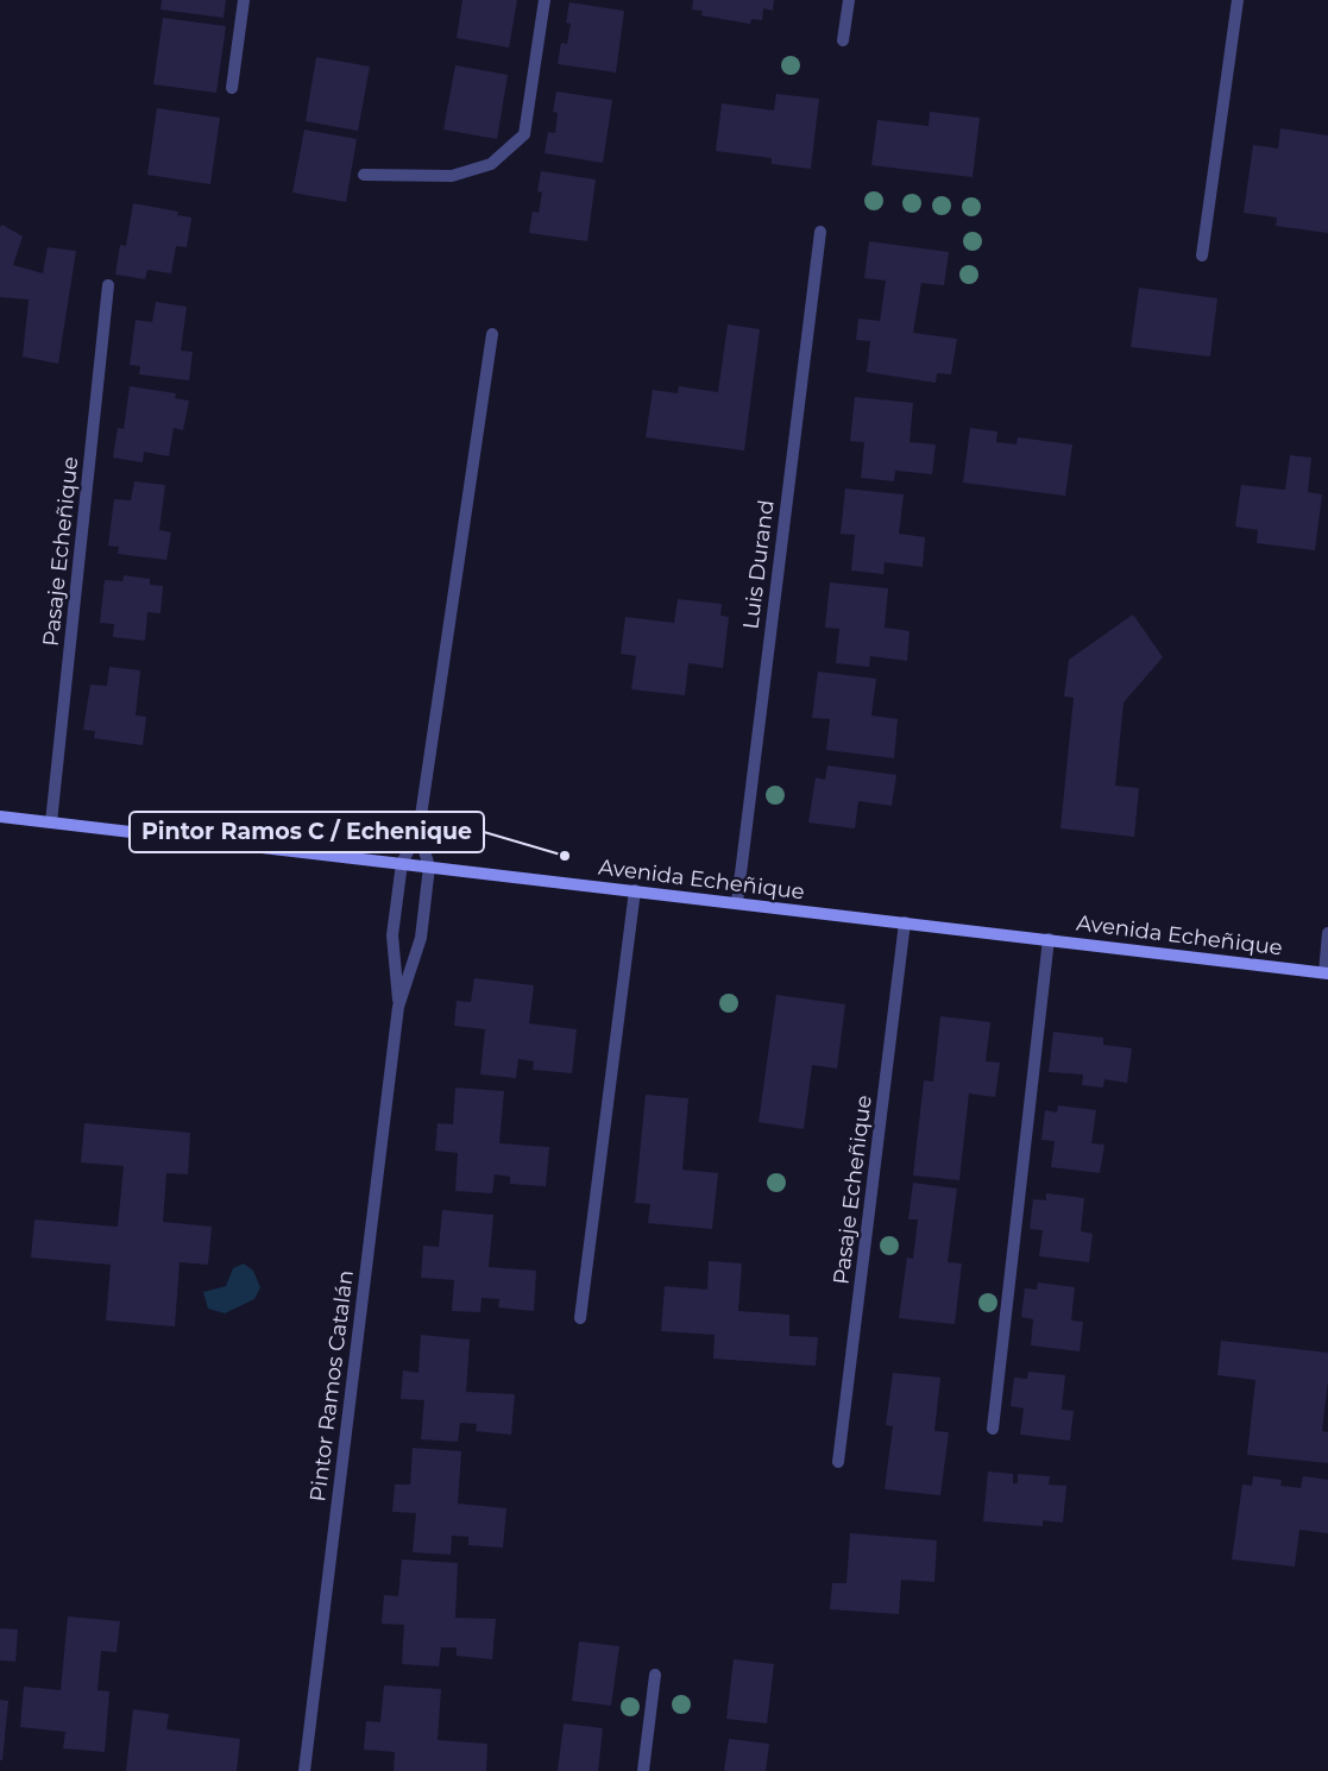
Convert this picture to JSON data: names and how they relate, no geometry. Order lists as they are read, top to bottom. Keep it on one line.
{"streets":{"street":["Pasaje Echeñique","Luis Durand","Avenida Echeñique","Pintor Ramos Catalán"]},"crossings":[["Pasaje Echeñique","Avenida Echeñique"],["Luis Durand","Avenida Echeñique"],["Avenida Echeñique","Pintor Ramos Catalán"]],"places":["Pintor Ramos C / Echenique"]}
